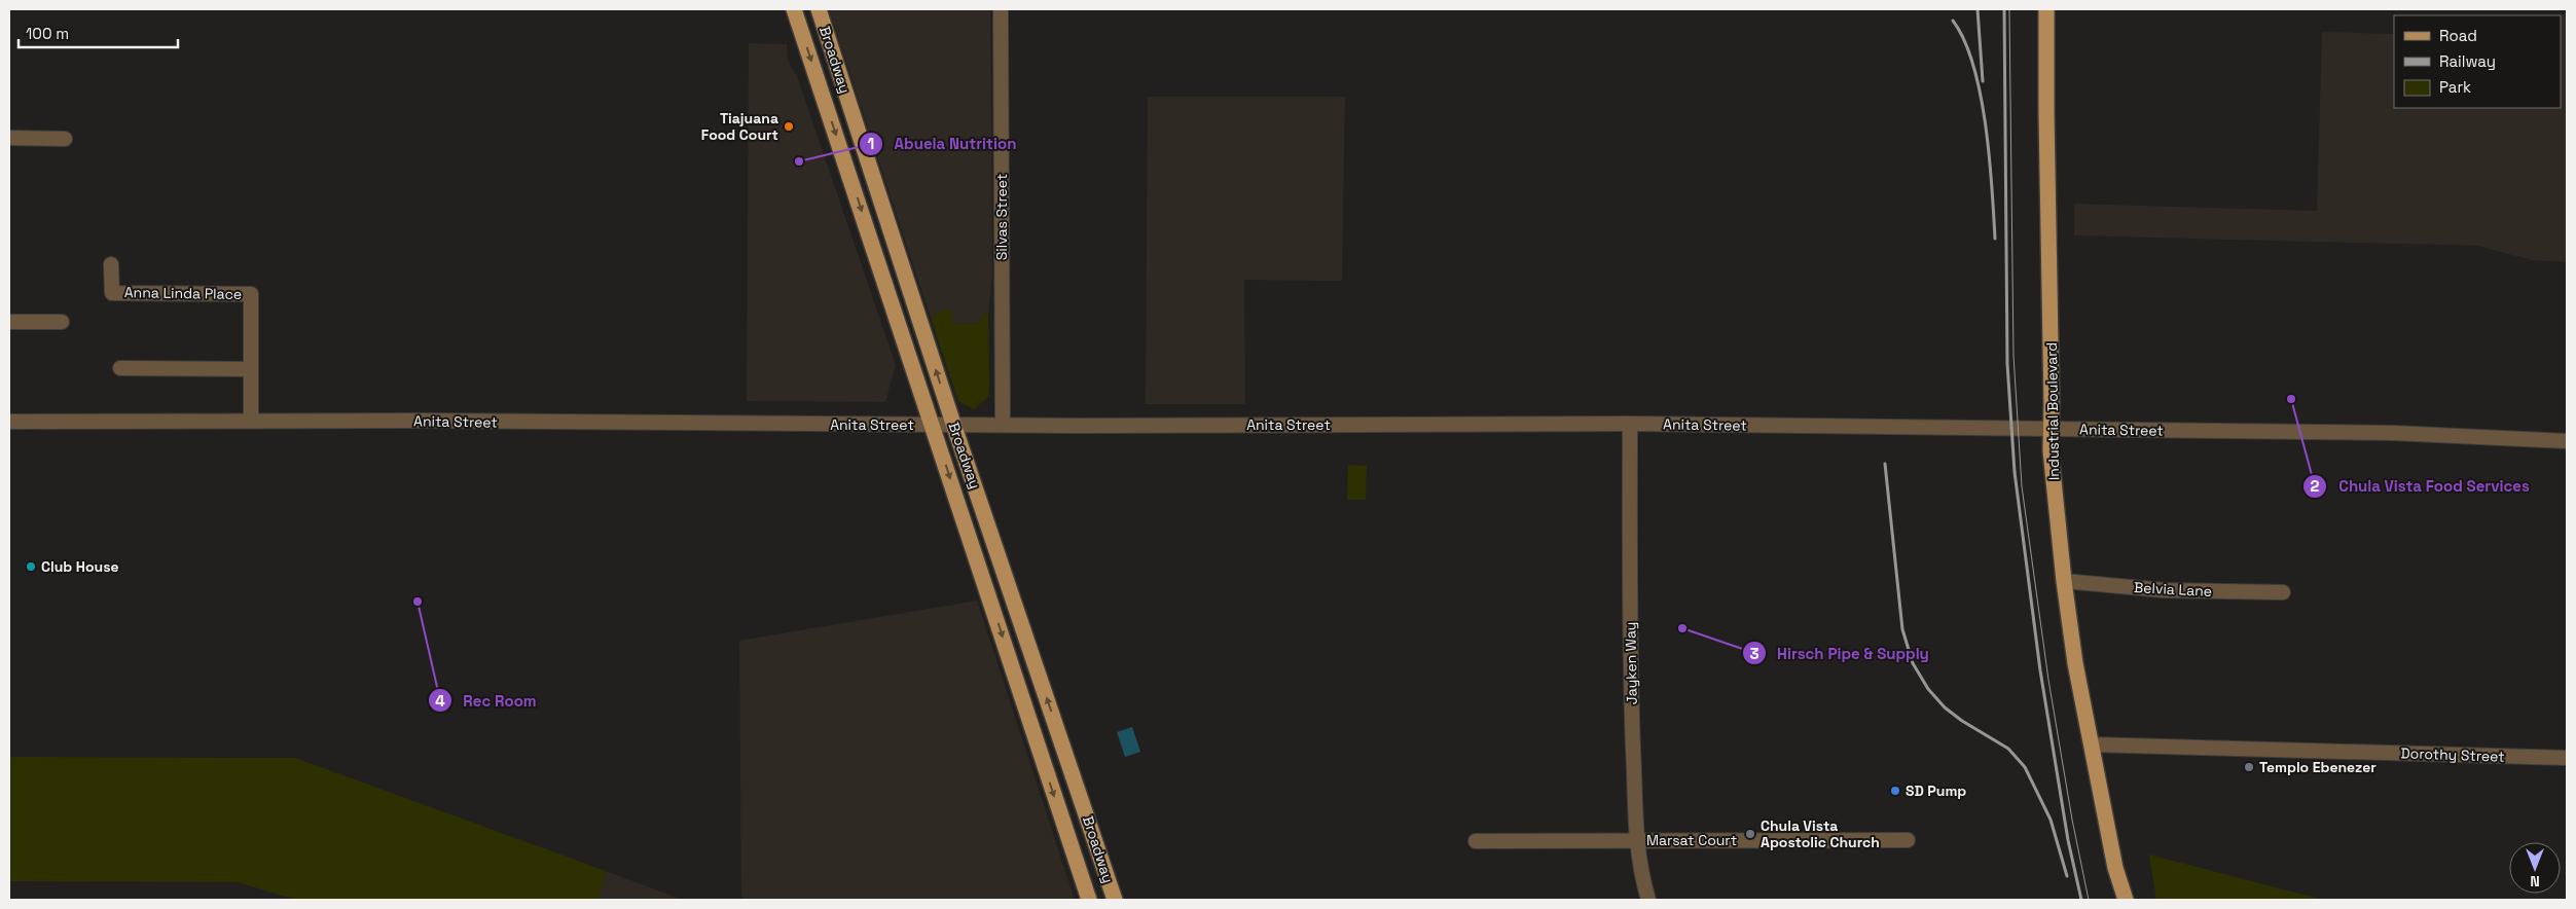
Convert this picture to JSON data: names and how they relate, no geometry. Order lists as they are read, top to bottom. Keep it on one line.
{"streets":{"main road":["Broadway","Industrial Boulevard"],"street":["Silvas Street","Anna Linda Place","Anita Street","Belvia Lane","Jayken Way","Dorothy Street","Marsat Court"]},"crossings":[["Broadway","Anita Street"],["Silvas Street","Anita Street"],["Industrial Boulevard","Anita Street"],["Industrial Boulevard","Belvia Lane"],["Industrial Boulevard","Dorothy Street"],["Anita Street","Jayken Way"],["Jayken Way","Marsat Court"]],"places":["Tiajuana Food Court","Abuela Nutrition","Chula Vista Food Services","Club House","Rec Room","Hirsch Pipe & Supply","Templo Ebenezer","SD Pump","Chula Vista Apostolic Church"],"legend":["Road","Railway","Park"],"scale_bar":"100 m","north":"bottom"}
